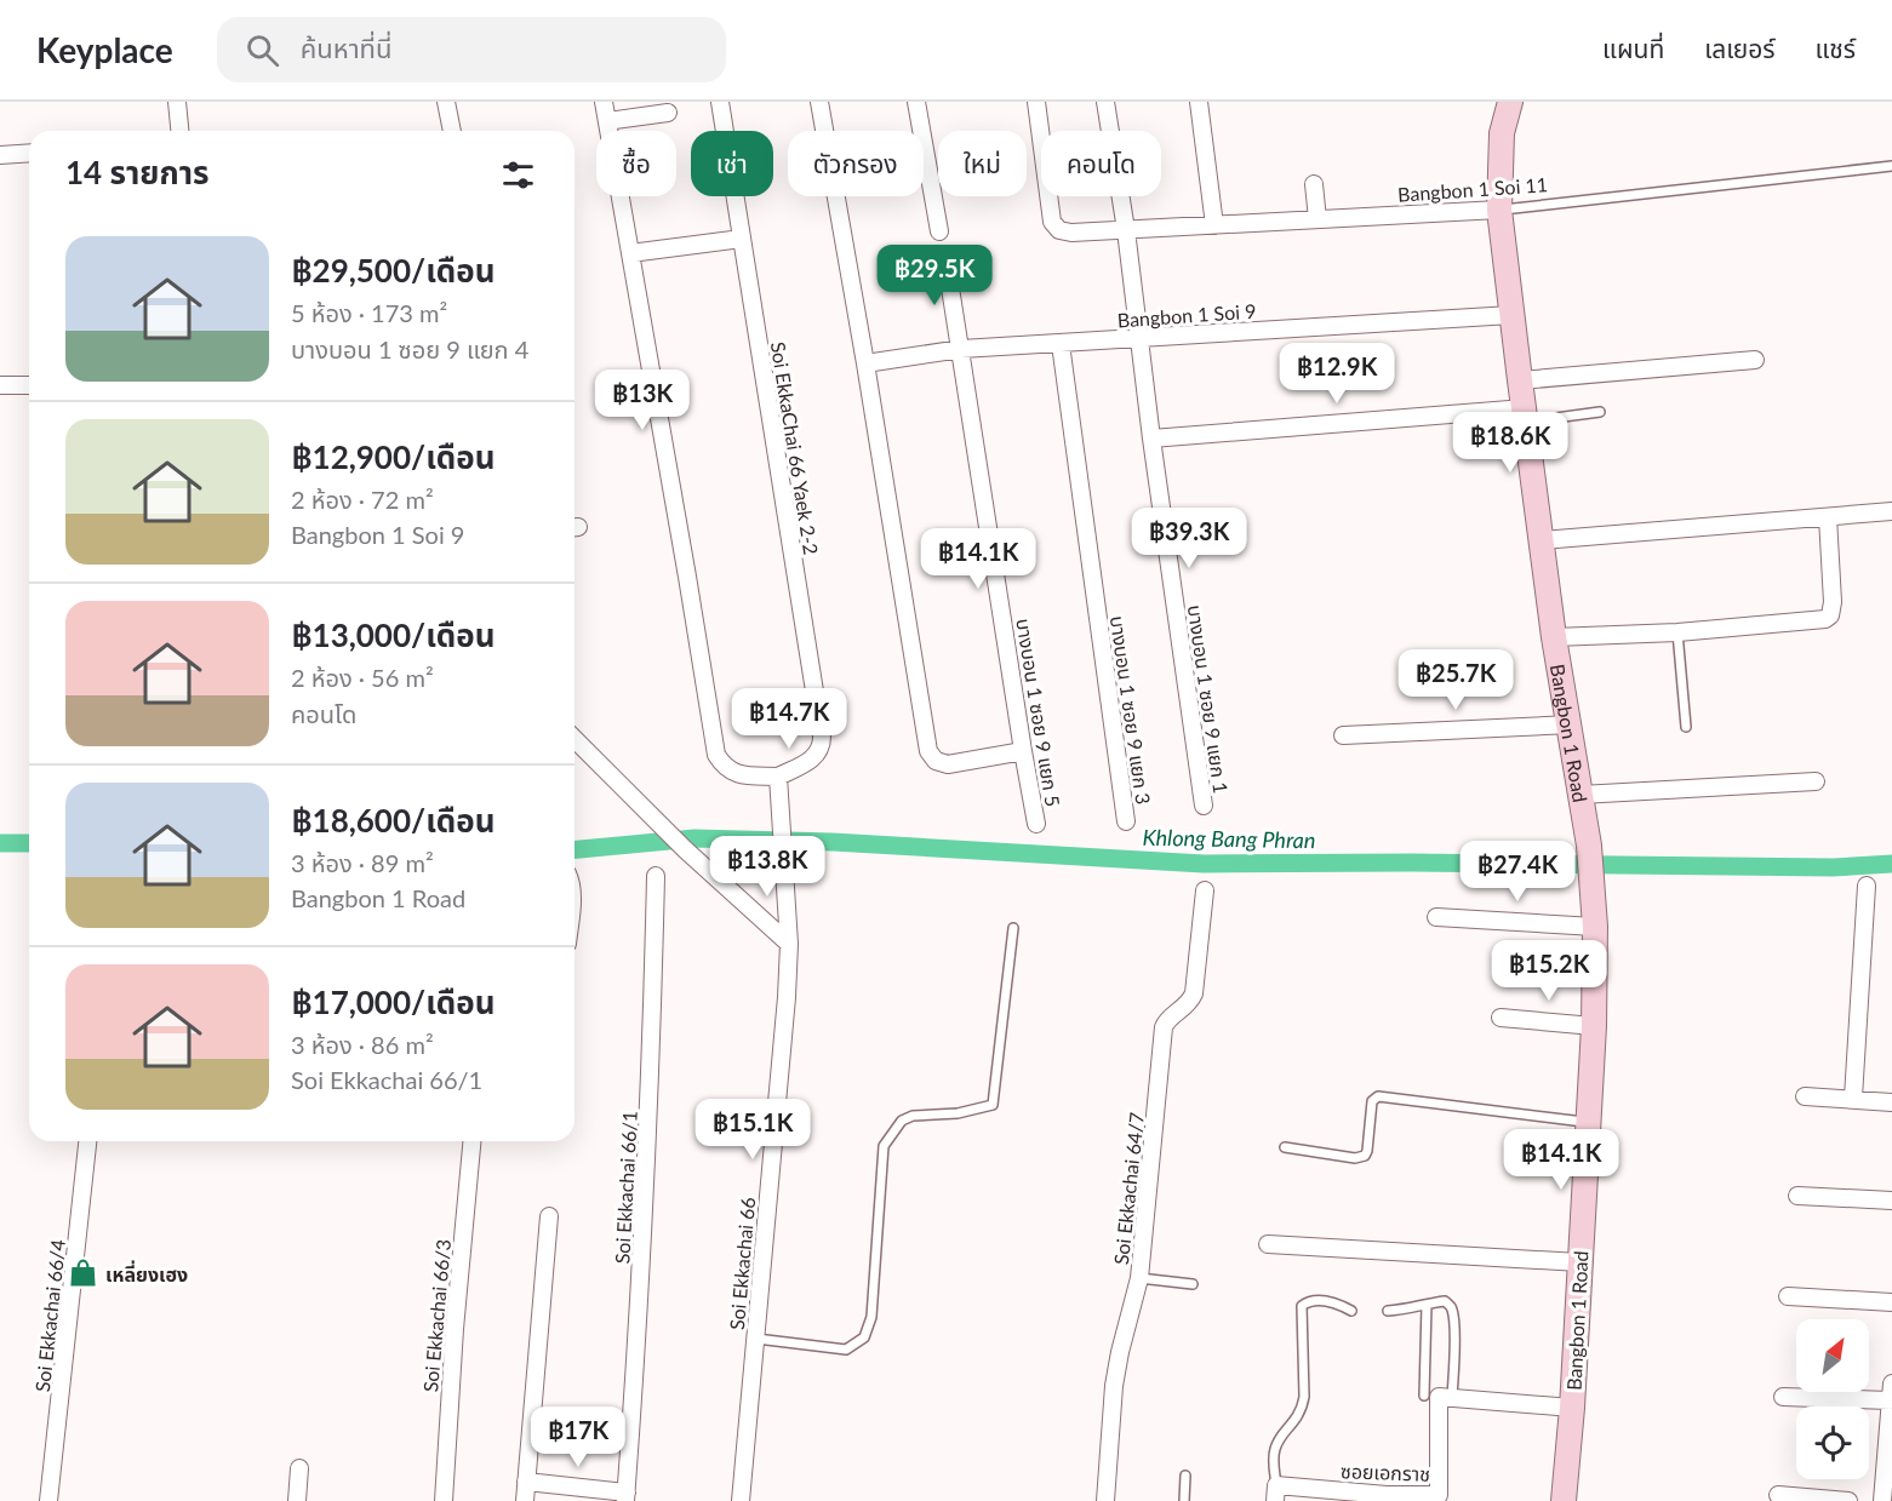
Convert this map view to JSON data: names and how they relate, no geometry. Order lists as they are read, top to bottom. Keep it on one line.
{"streets":{"main road":["Bangbon 1 Road"],"street":["Bangbon 1 Soi 11","Bangbon 1 Soi 9","Soi EkkaChai 66 Yaek 2-2","บางบอน 1 ซอย 9 แยก 1","บางบอน 1 ซอย 9 แยก 3","บางบอน 1 ซอย 9 แยก 5","Soi Ekkachai 66/1","Soi Ekkachai 64/7","Soi Ekkachai 66","Soi Ekkachai 66/4","Soi Ekkachai 66/3","ซอยเอกราช"]},"crossings":[["Bangbon 1 Soi 11","บางบอน 1 ซอย 9 แยก 1"],["Bangbon 1 Soi 11","Bangbon 1 Road"],["Bangbon 1 Soi 9","บางบอน 1 ซอย 9 แยก 1"],["Bangbon 1 Soi 9","บางบอน 1 ซอย 9 แยก 3"],["Bangbon 1 Soi 9","บางบอน 1 ซอย 9 แยก 5"],["Bangbon 1 Soi 9","Bangbon 1 Road"],["Soi EkkaChai 66 Yaek 2-2","Soi Ekkachai 66"]],"water":["Khlong Bang Phran"],"places":{"shop":["เหลี่ยงเฮง"]},"north":"top right","page":{"header":"Keyplace","search":"ค้นหาที่นี่","nav":["แผนที่","เลเยอร์","แชร์"],"chip":["ซื้อ","เช่า","ตัวกรอง","ใหม่","คอนโด"],"heading":"14 รายการ","list":[{"name":"฿29,500/เดือน","note":"5 ห้อง · 173 m² · บางบอน 1 ซอย 9 แยก 4"},{"name":"฿12,900/เดือน","note":"2 ห้อง · 72 m² · Bangbon 1 Soi 9"},{"name":"฿13,000/เดือน","note":"2 ห้อง · 56 m² · คอนโด"},{"name":"฿18,600/เดือน","note":"3 ห้อง · 89 m² · Bangbon 1 Road"},{"name":"฿17,000/เดือน","note":"3 ห้อง · 86 m² · Soi Ekkachai 66/1"}],"price":["฿29.5K","฿12.9K","฿13K","฿18.6K","฿39.3K","฿14.1K","฿25.7K","฿14.7K","฿13.8K","฿27.4K","฿15.2K","฿15.1K","฿14.1K","฿17K"]}}
